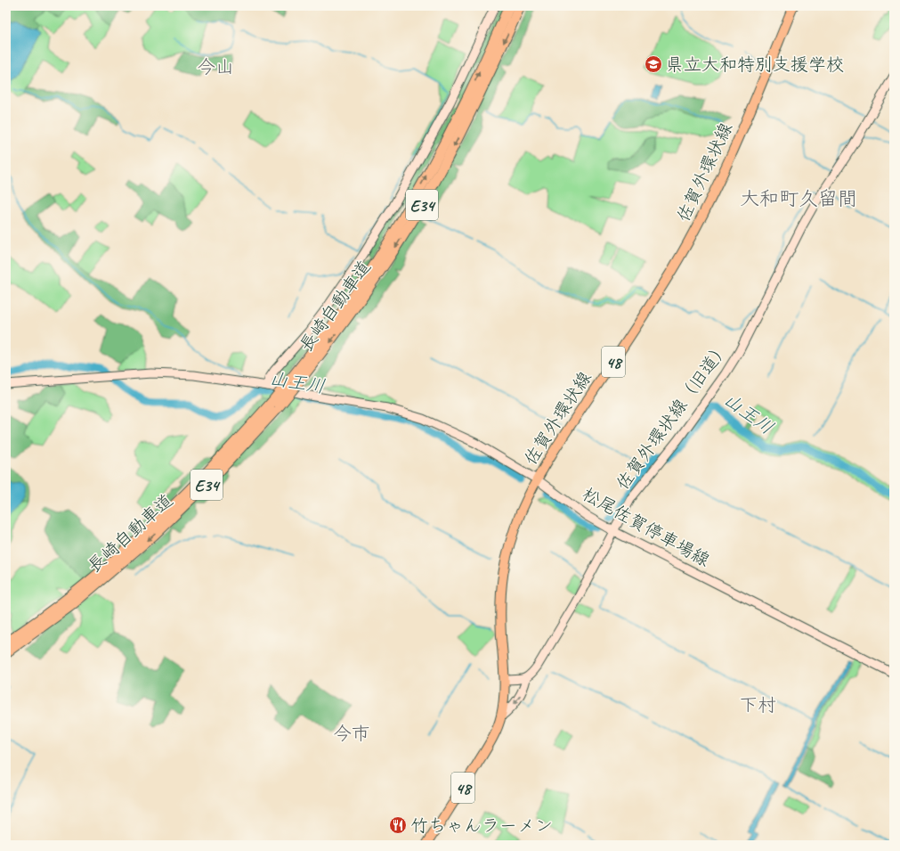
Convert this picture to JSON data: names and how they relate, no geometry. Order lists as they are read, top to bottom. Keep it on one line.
{"streets":{"highway":["E34","長崎自動車道"],"main road":["佐賀外環状線","48"],"street":["佐賀外環状線（旧道）","松尾佐賀停車場線"]},"crossings":[["佐賀外環状線","松尾佐賀停車場線"],["佐賀外環状線（旧道）","松尾佐賀停車場線"]],"districts":["今山","大和町久留間","下村","今市"],"water":["山王川"],"places":{"school or university":["県立大和特別支援学校"],"restaurant":["竹ちゃんラーメン"]}}
